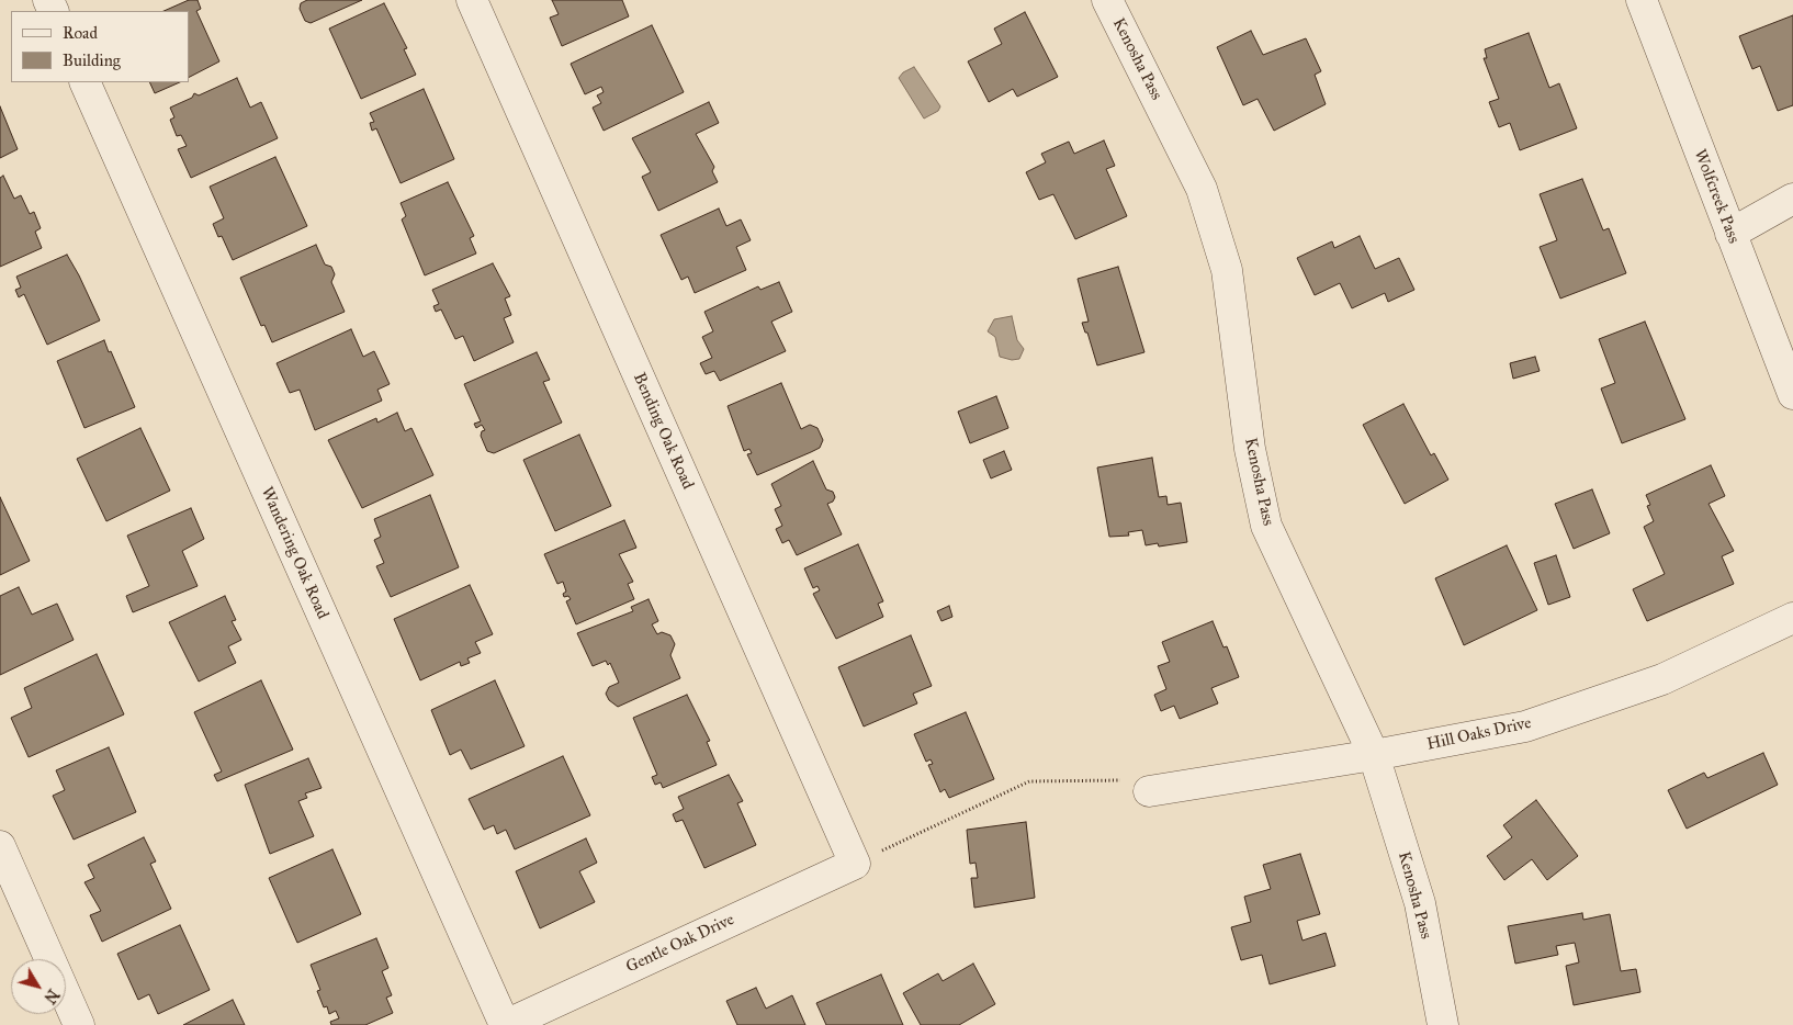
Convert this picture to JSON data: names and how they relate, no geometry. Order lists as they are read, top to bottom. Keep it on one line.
{"streets":{"street":["Kenosha Pass","Wolfcreek Pass","Bending Oak Road","Wandering Oak Road","Hill Oaks Drive","Gentle Oak Drive"]},"crossings":[["Kenosha Pass","Hill Oaks Drive"],["Bending Oak Road","Gentle Oak Drive"],["Wandering Oak Road","Gentle Oak Drive"]],"legend":["Road","Building"],"north":"bottom right"}
